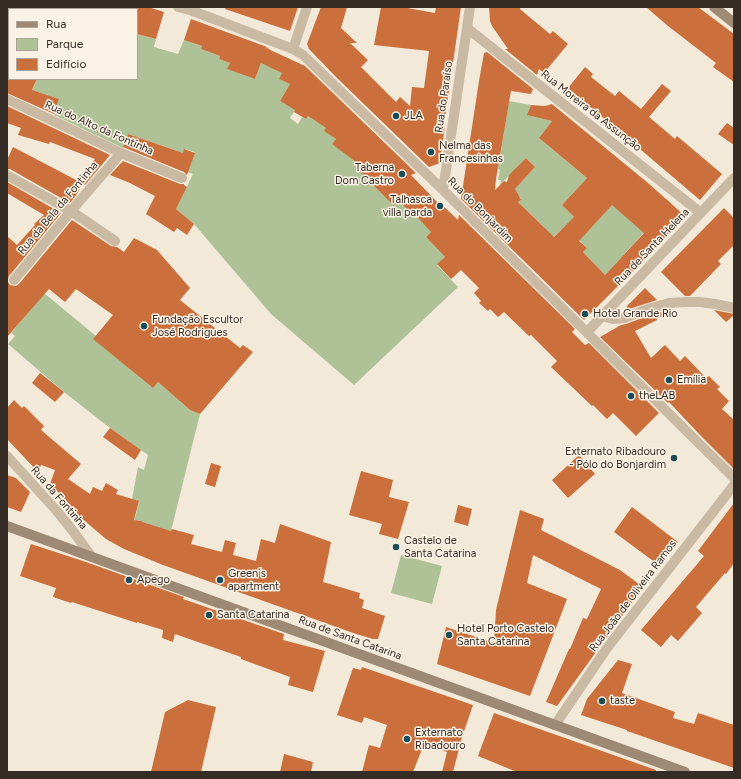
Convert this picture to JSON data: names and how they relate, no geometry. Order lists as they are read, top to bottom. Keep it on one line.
{"streets":{"main road":["Rua de Santa Catarina"],"street":["Rua do Paraíso","Rua Moreira da Assunção","Rua do Alto da Fontinha","Rua da Bela da Fontinha","Rua do Bonjardim","Rua de Santa Helena","Rua da Fontinha","Rua João de Oliveira Ramos"]},"crossings":[["Rua do Paraíso","Rua Moreira da Assunção"],["Rua do Paraíso","Rua do Bonjardim"],["Rua Moreira da Assunção","Rua de Santa Helena"],["Rua do Alto da Fontinha","Rua da Bela da Fontinha"],["Rua do Bonjardim","Rua de Santa Helena"],["Rua da Fontinha","Rua de Santa Catarina"],["Rua João de Oliveira Ramos","Rua de Santa Catarina"]],"places":["JLA","Nelma das Francesinhas","Taberna Dom Castro","Talhasca villa parda","Hotel Grande Rio","Fundação Escultor José Rodrigues","Emília","theLAB","Externato Ribadouro - Pólo do Bonjardim","Castelo de Santa Catarina","Apego","Green´s apartment","Santa Catarina","Hotel Porto Castelo Santa Catarina","taste","Externato Ribadouro"],"legend":["Rua","Parque","Edifício"]}
